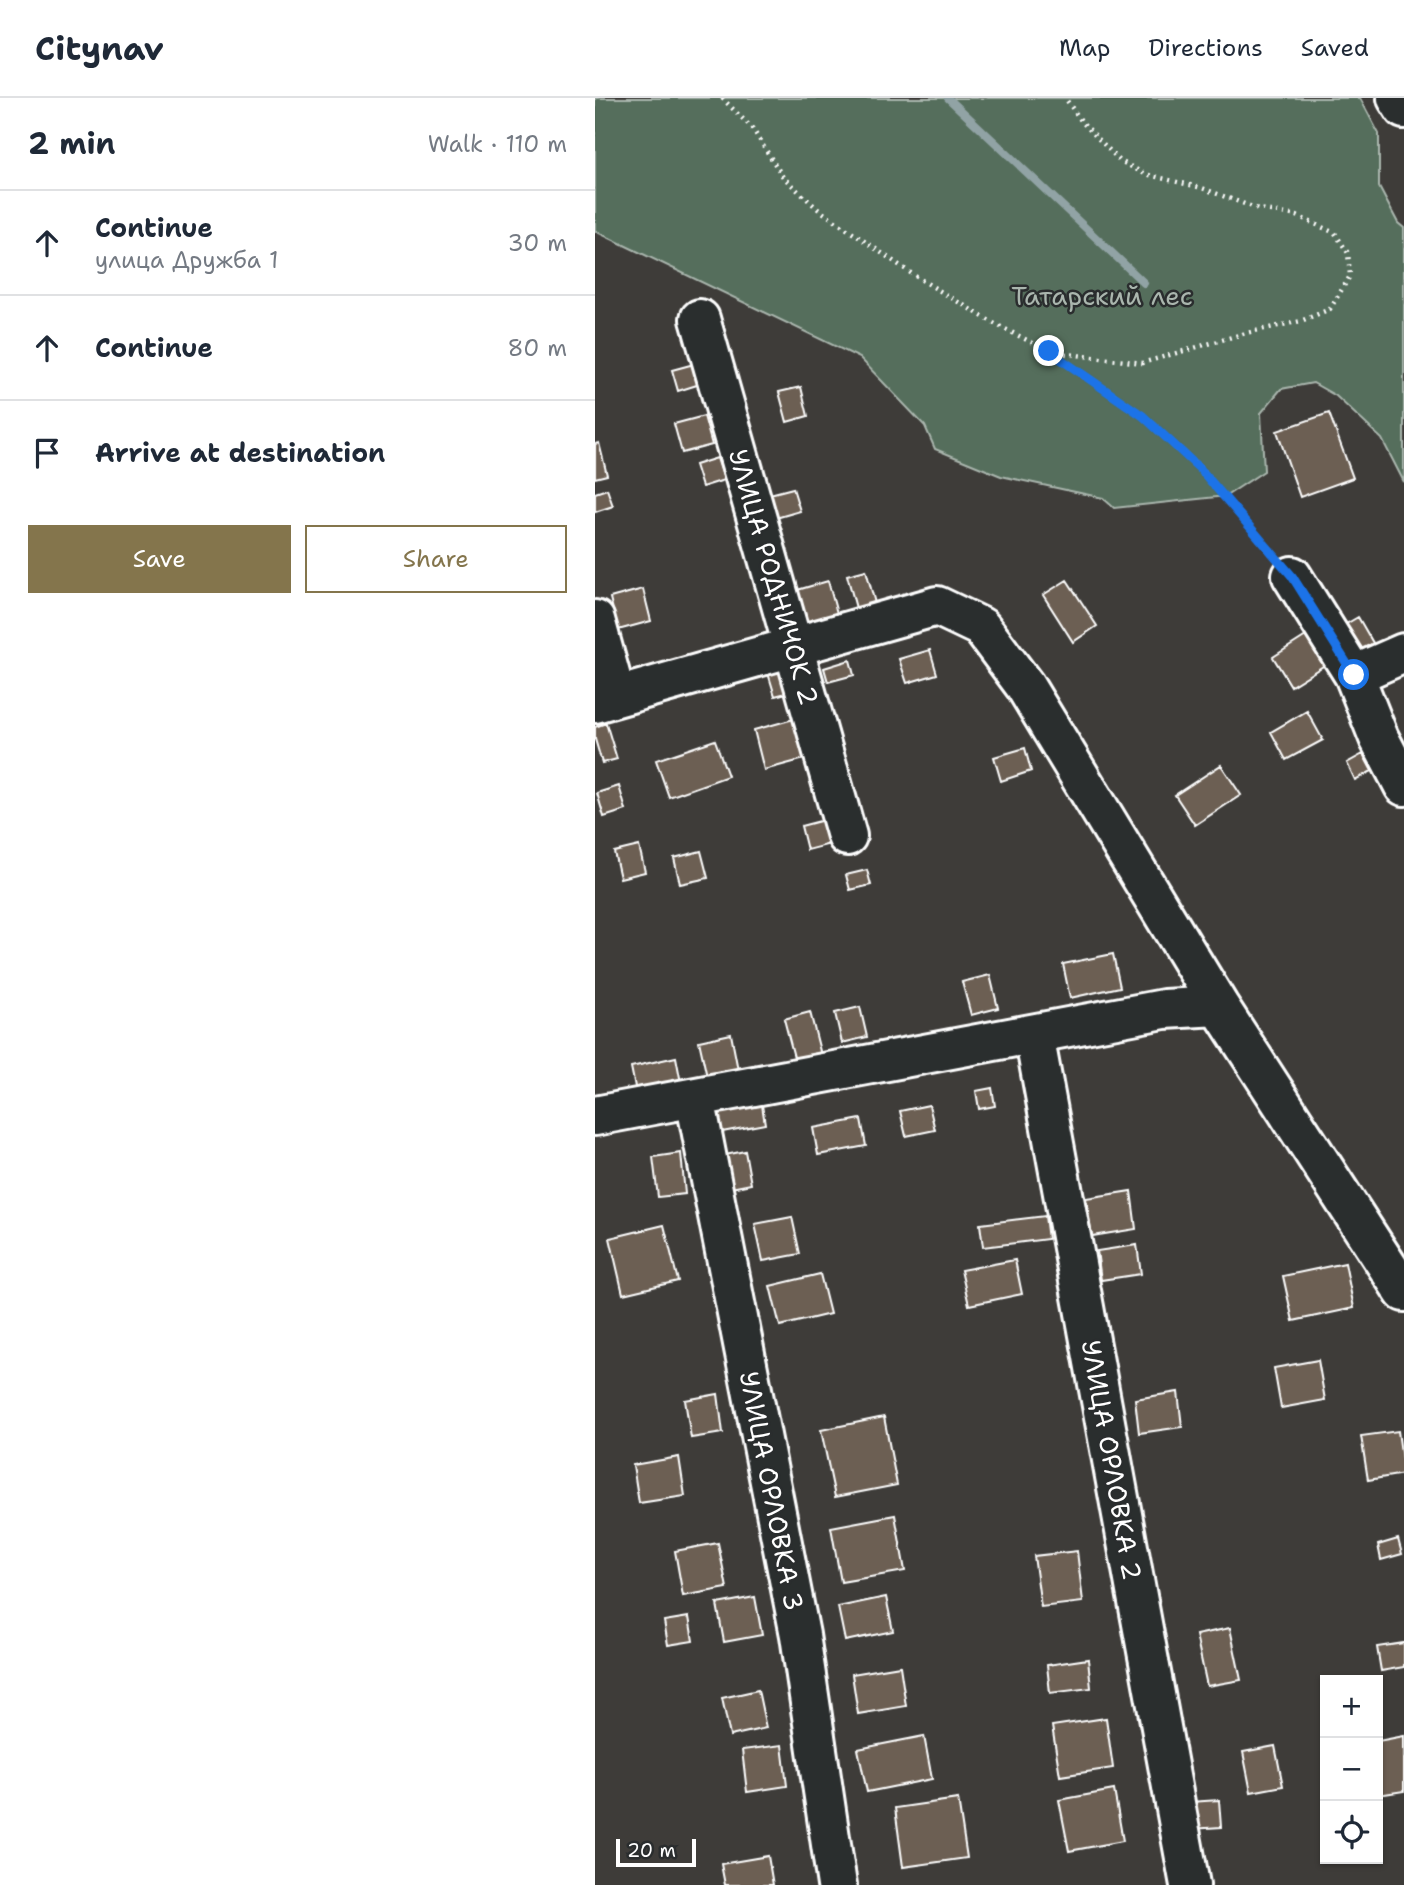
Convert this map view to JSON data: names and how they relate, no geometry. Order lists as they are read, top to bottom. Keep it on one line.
{"streets":{"street":["УЛИЦА РОДНИЧОК 2","УЛИЦА ОРЛОВКА 2","УЛИЦА ОРЛОВКА 3"]},"parks":["Татарский лес"],"scale_bar":"20 m","page":{"header":"Citynav","nav":["Map","Directions","Saved"],"heading":["2 min","Walk · 110 m"],"list":[["Continue","улица Дружба 1","30 m"],["Continue","80 m"],"Arrive at destination"],"buttons":["Save","Share"],"map_buttons":["+","−"],"scale":"20 m"}}
